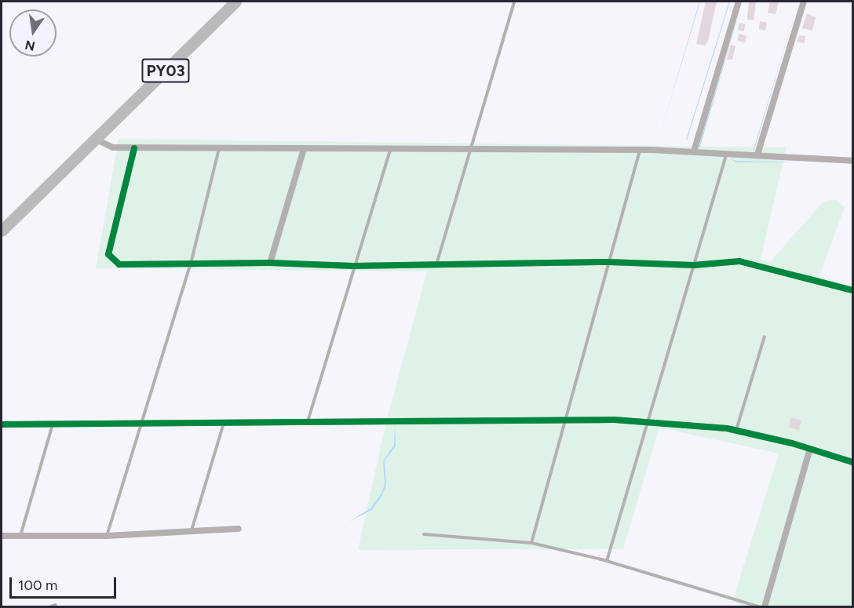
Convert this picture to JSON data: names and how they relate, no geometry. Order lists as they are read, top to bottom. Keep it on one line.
{"streets":{"highway":["PY03"]},"scale_bar":"100 m","north":"bottom"}
